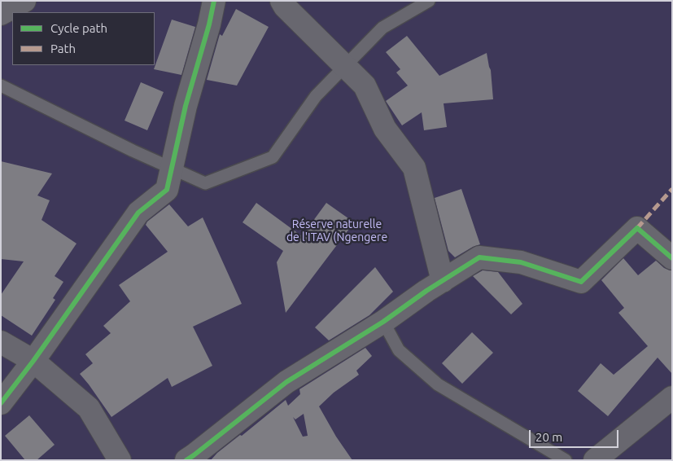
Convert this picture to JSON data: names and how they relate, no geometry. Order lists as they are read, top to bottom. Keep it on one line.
{"parks":["Réserve naturelle de l'ITAV (Ngengere"],"legend":["Cycle path","Path"],"scale_bar":"20 m"}
